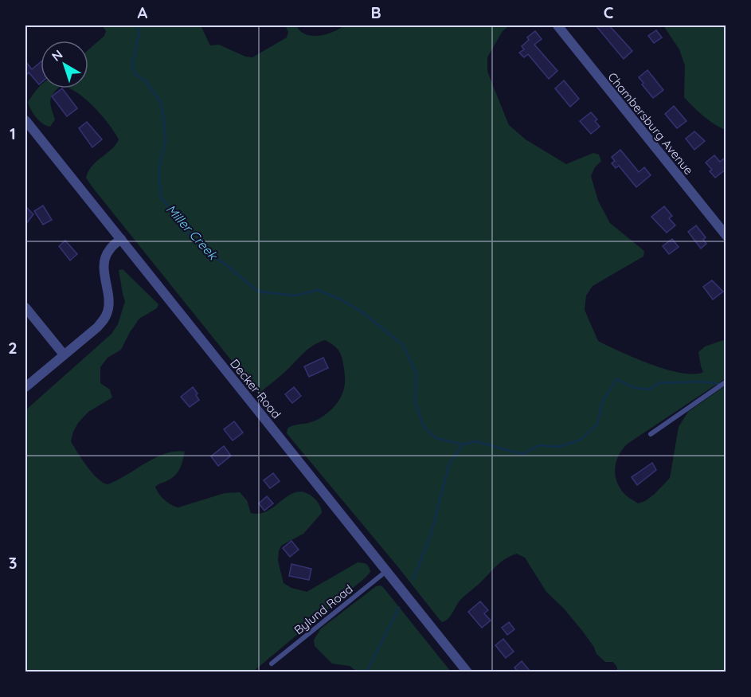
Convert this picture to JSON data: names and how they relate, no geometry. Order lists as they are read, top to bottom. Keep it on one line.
{"streets":{"street":["Chambersburg Avenue","Decker Road"],"lane":["Bylund Road"]},"crossings":[["Decker Road","Bylund Road"]],"water":["Miller Creek"],"north":"top left","grid":{"columns":["A","B","C"],"rows":["1","2","3"]}}
